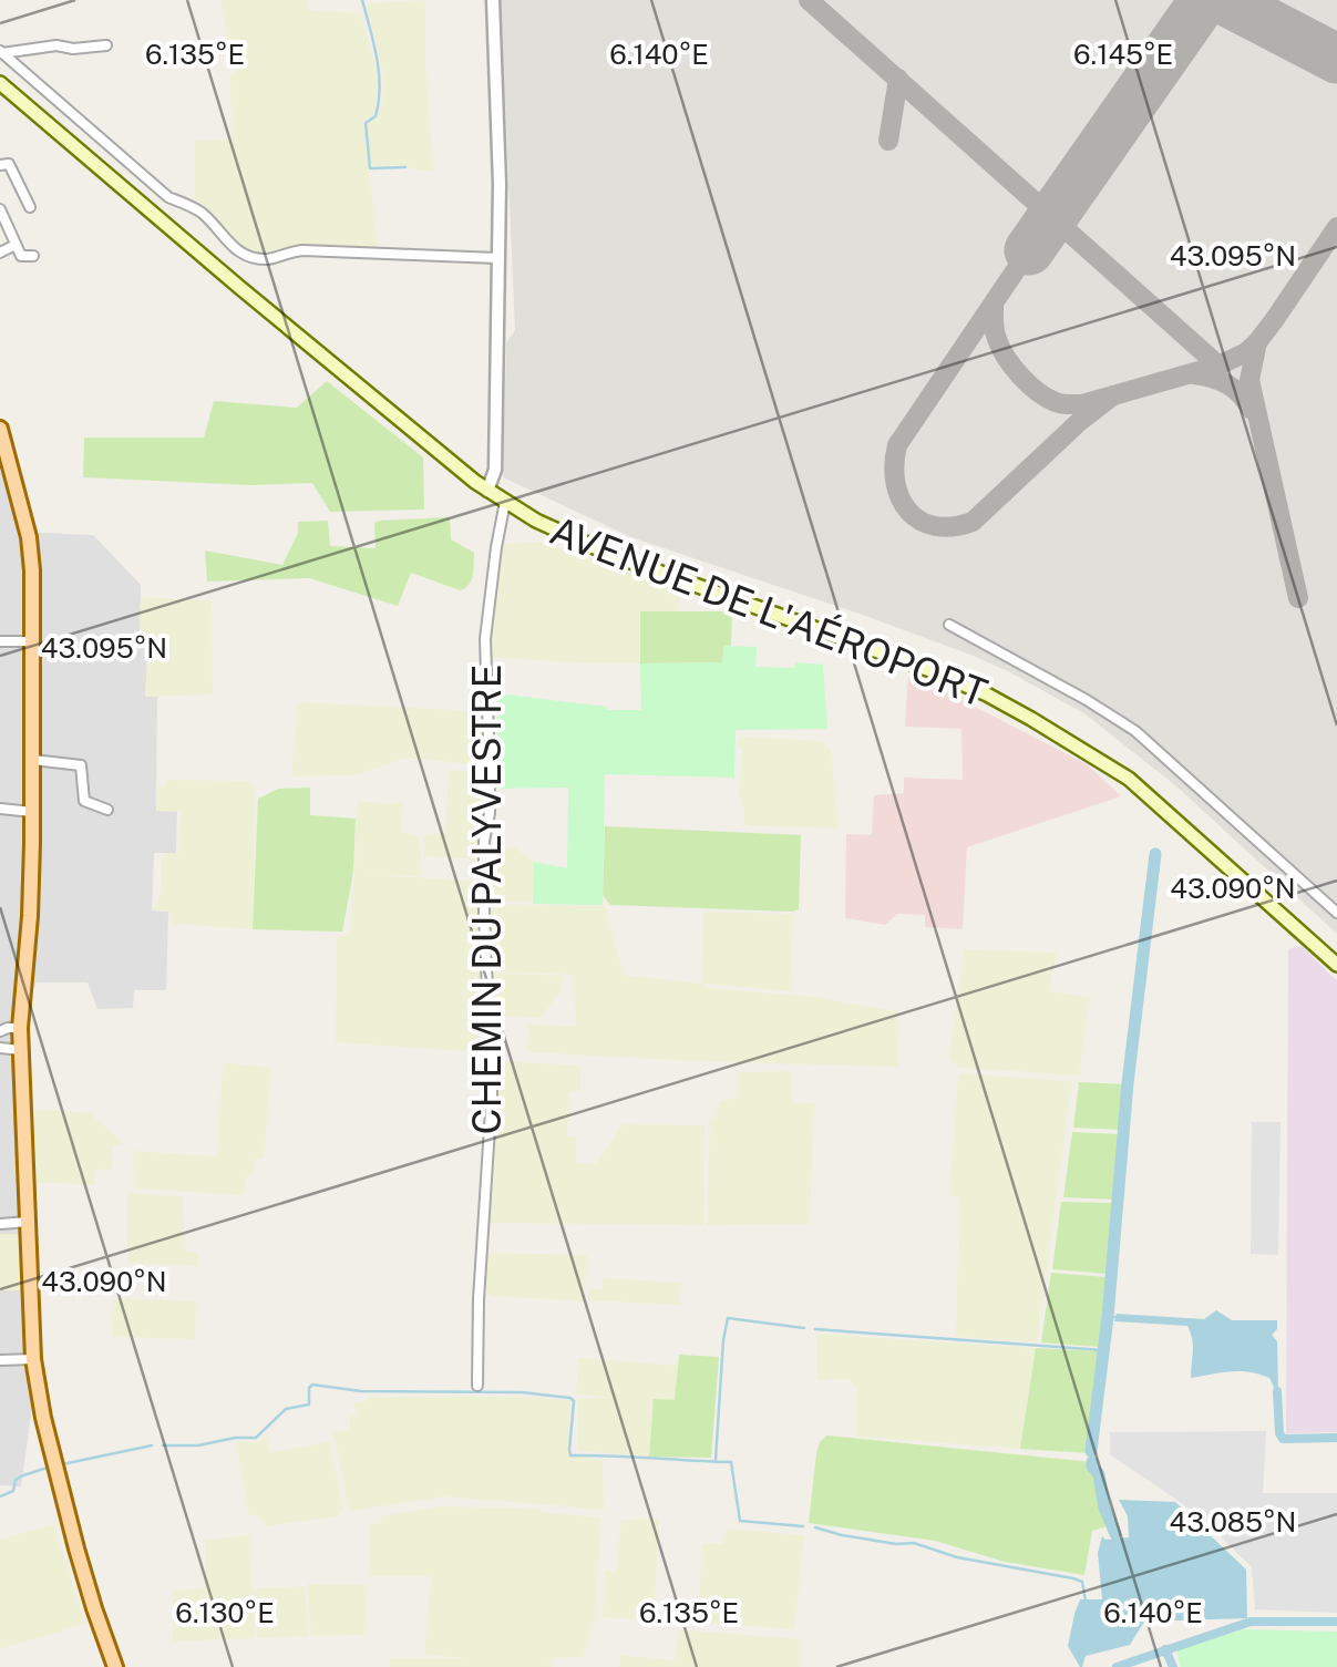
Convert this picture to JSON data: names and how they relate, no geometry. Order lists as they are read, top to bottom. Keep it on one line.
{"streets":{"main road":["AVENUE DE L'AÉROPORT"],"street":["CHEMIN DU PALYVESTRE"]},"crossings":[["AVENUE DE L'AÉROPORT","CHEMIN DU PALYVESTRE"]],"coordinates":["6.135°E","6.140°E","6.145°E","43.095°N","43.090°N","43.085°N","6.130°E"]}
